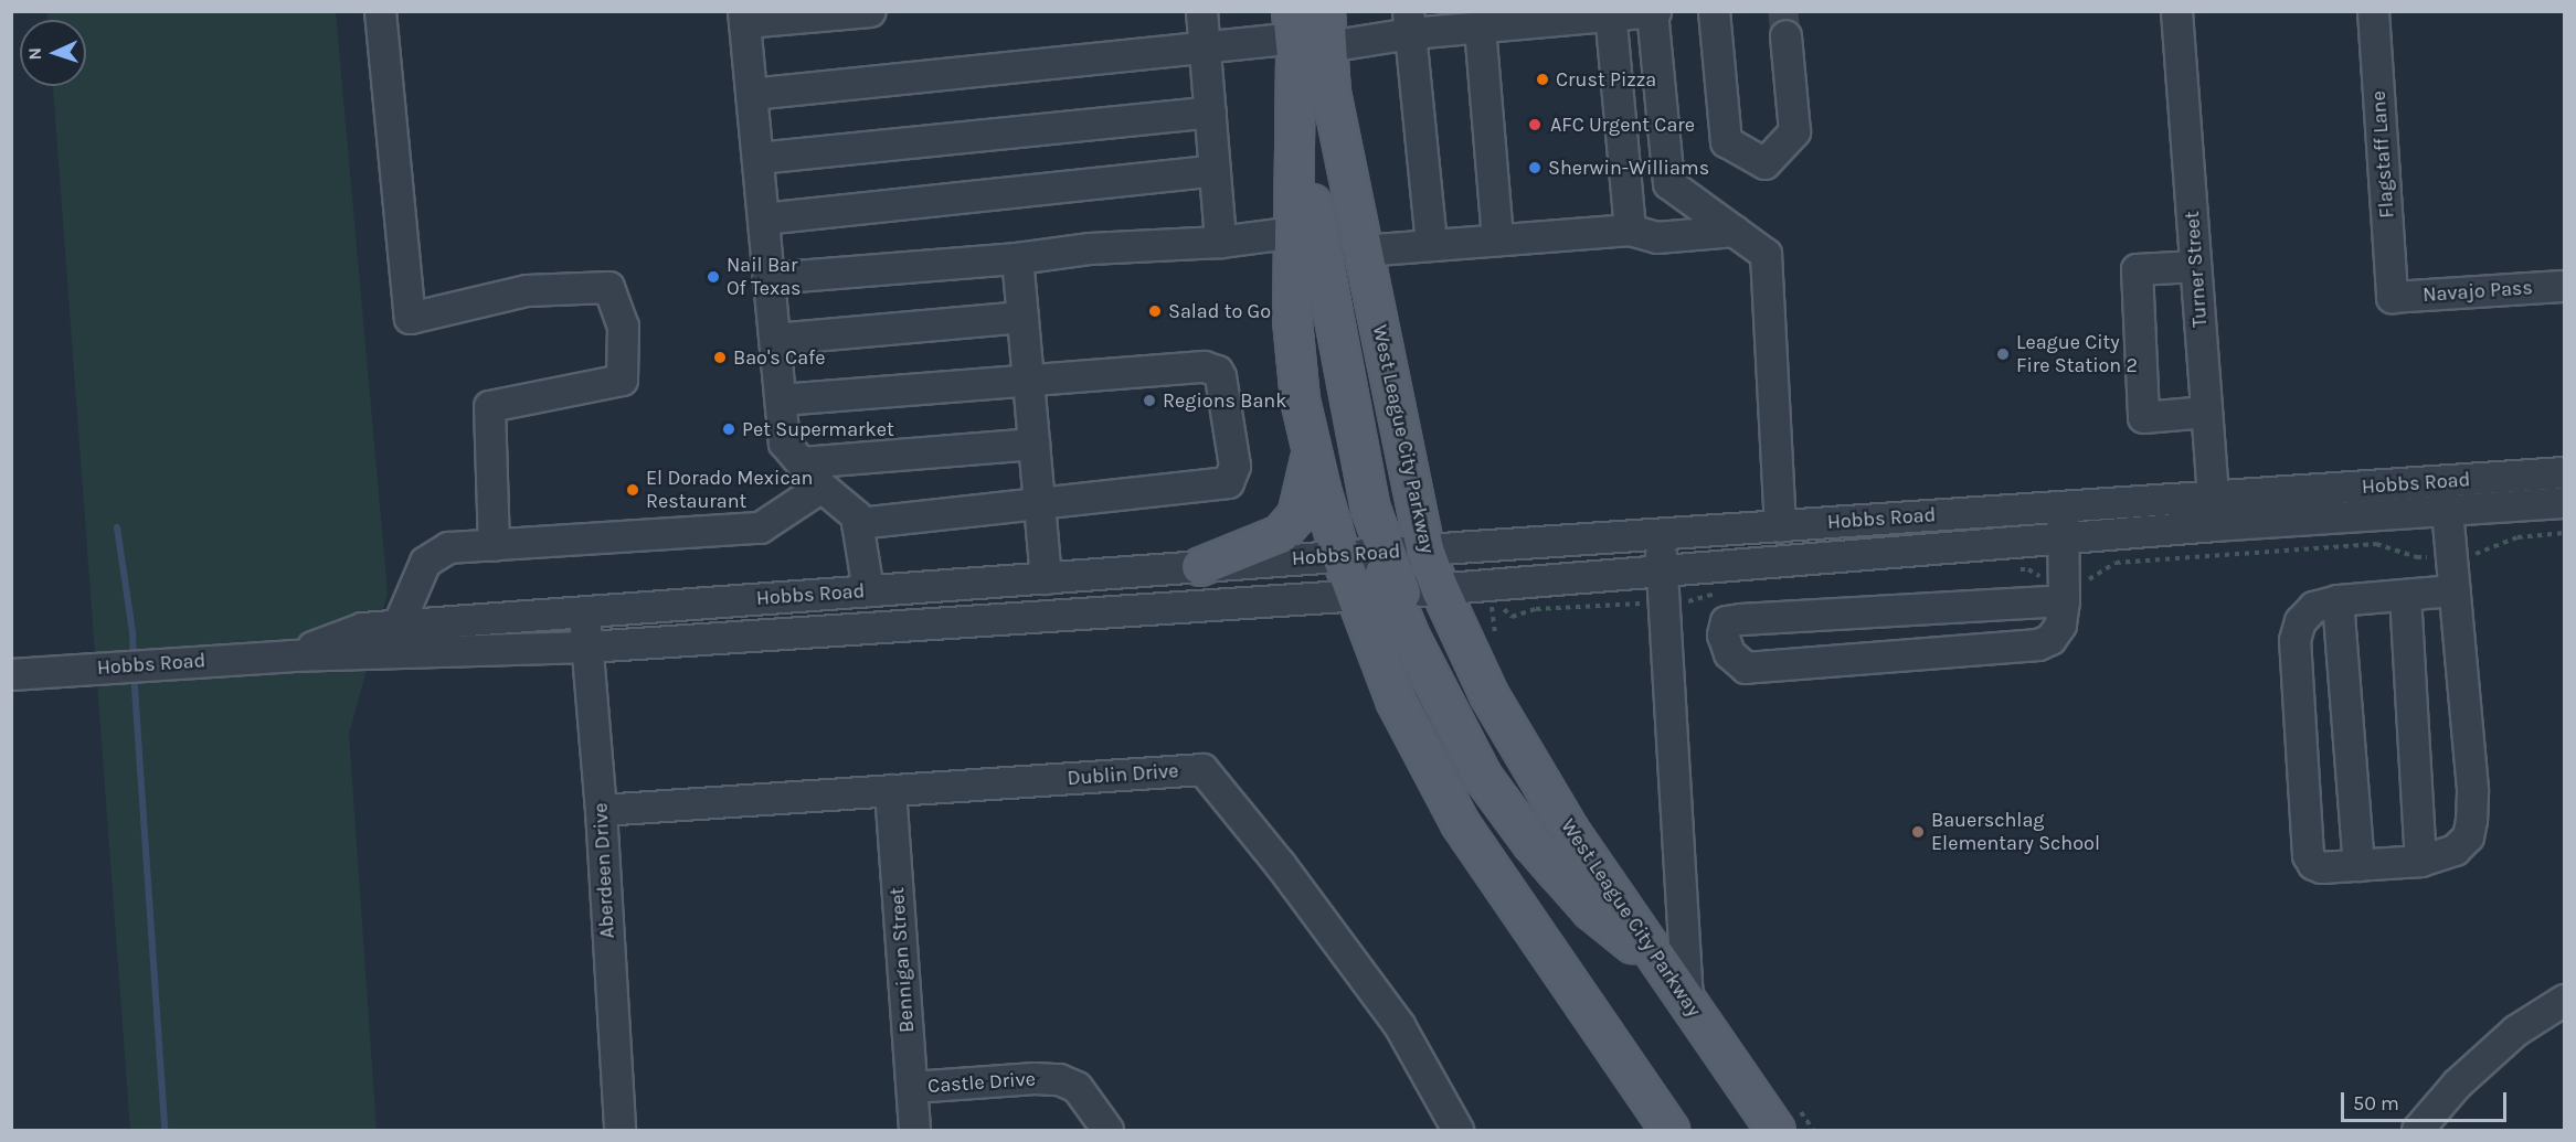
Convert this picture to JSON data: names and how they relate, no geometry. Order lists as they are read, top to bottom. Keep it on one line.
{"streets":{"main road":["West League City Parkway"],"street":["Flagstaff Lane","Turner Street","Navajo Pass","Hobbs Road","Dublin Drive","Aberdeen Drive","Bennigan Street","Castle Drive"]},"crossings":[["Flagstaff Lane","Navajo Pass"],["Turner Street","Hobbs Road"],["West League City Parkway","Hobbs Road"],["Hobbs Road","Aberdeen Drive"],["Dublin Drive","Aberdeen Drive"],["Dublin Drive","Bennigan Street"],["Bennigan Street","Castle Drive"]],"places":["Crust Pizza","AFC Urgent Care","Sherwin-Williams","Nail Bar Of Texas","Salad to Go","League City Fire Station 2","Bao's Cafe","Regions Bank","Pet Supermarket","El Dorado Mexican Restaurant","Bauerschlag Elementary School"],"scale_bar":"50 m","north":"left"}
